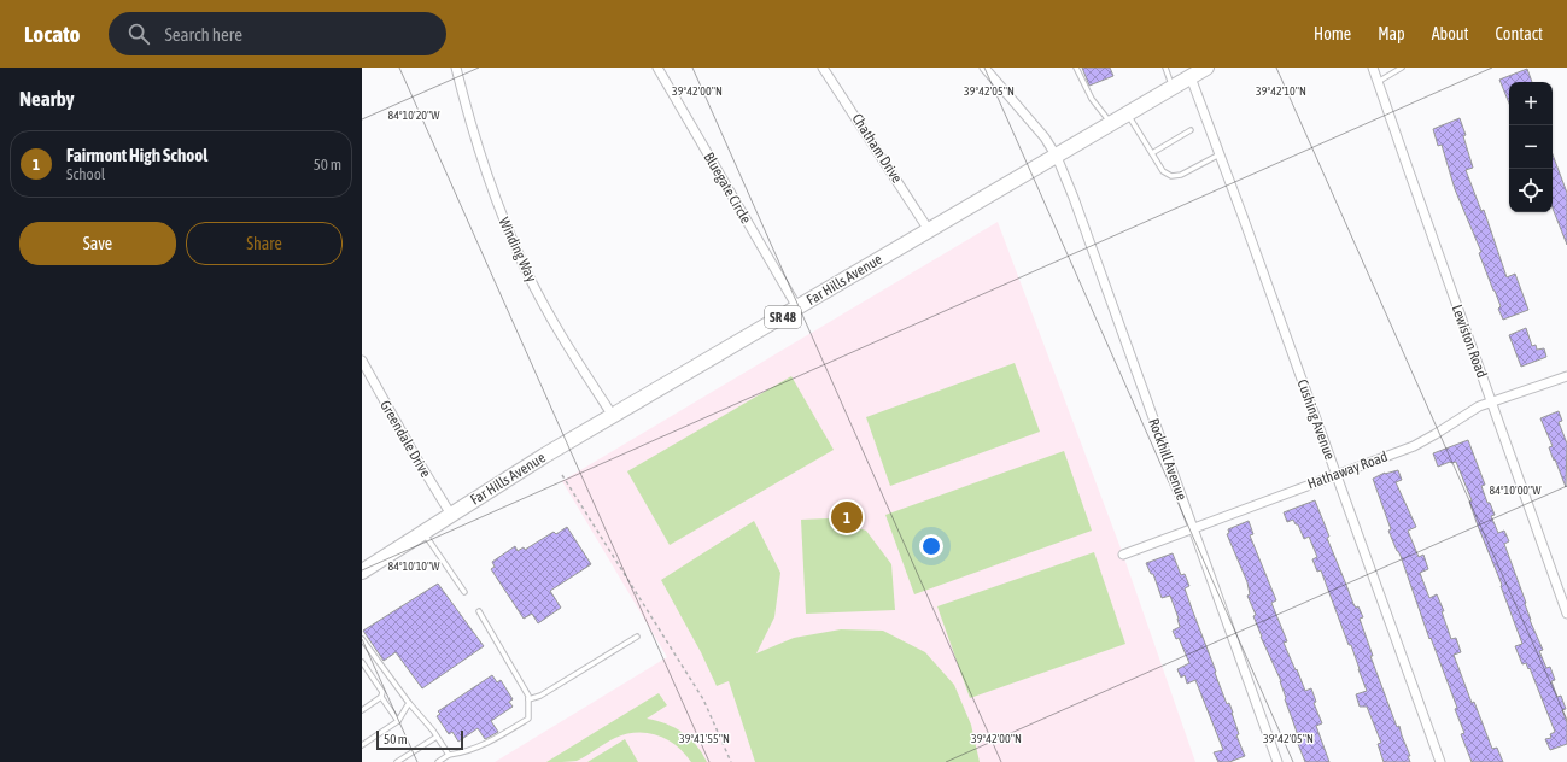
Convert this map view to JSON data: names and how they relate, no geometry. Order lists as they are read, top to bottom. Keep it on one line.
{"streets":{"main road":["Far Hills Avenue","SR 48"],"street":["Chatham Drive","Bluegate Circle","Winding Way","Lewiston Road","Cushing Avenue","Greendale Drive","Rockhill Avenue","Hathaway Road"]},"crossings":[["Chatham Drive","Far Hills Avenue"],["Bluegate Circle","Far Hills Avenue"],["Winding Way","Far Hills Avenue"],["Far Hills Avenue","Cushing Avenue"],["Far Hills Avenue","Greendale Drive"],["Far Hills Avenue","Rockhill Avenue"],["Lewiston Road","Hathaway Road"],["Cushing Avenue","Hathaway Road"],["Rockhill Avenue","Hathaway Road"]],"scale_bar":"50 m","page":{"header":"Locato","search":"Search here","nav":["Home","Map","About","Contact"],"heading":"Nearby","map_buttons":["+","−"],"list":[{"mark":"1","name":"Fairmont High School","note":"School","value":"50 m"}],"buttons":["Save","Share"],"pins":"1","scale":"50 m"},"coordinates":["39°42'00\"N","39°42'10\"N","39°42'05\"N","84°10'20\"W","84°10'00\"W","84°10'10\"W","39°41'55\"N"]}
